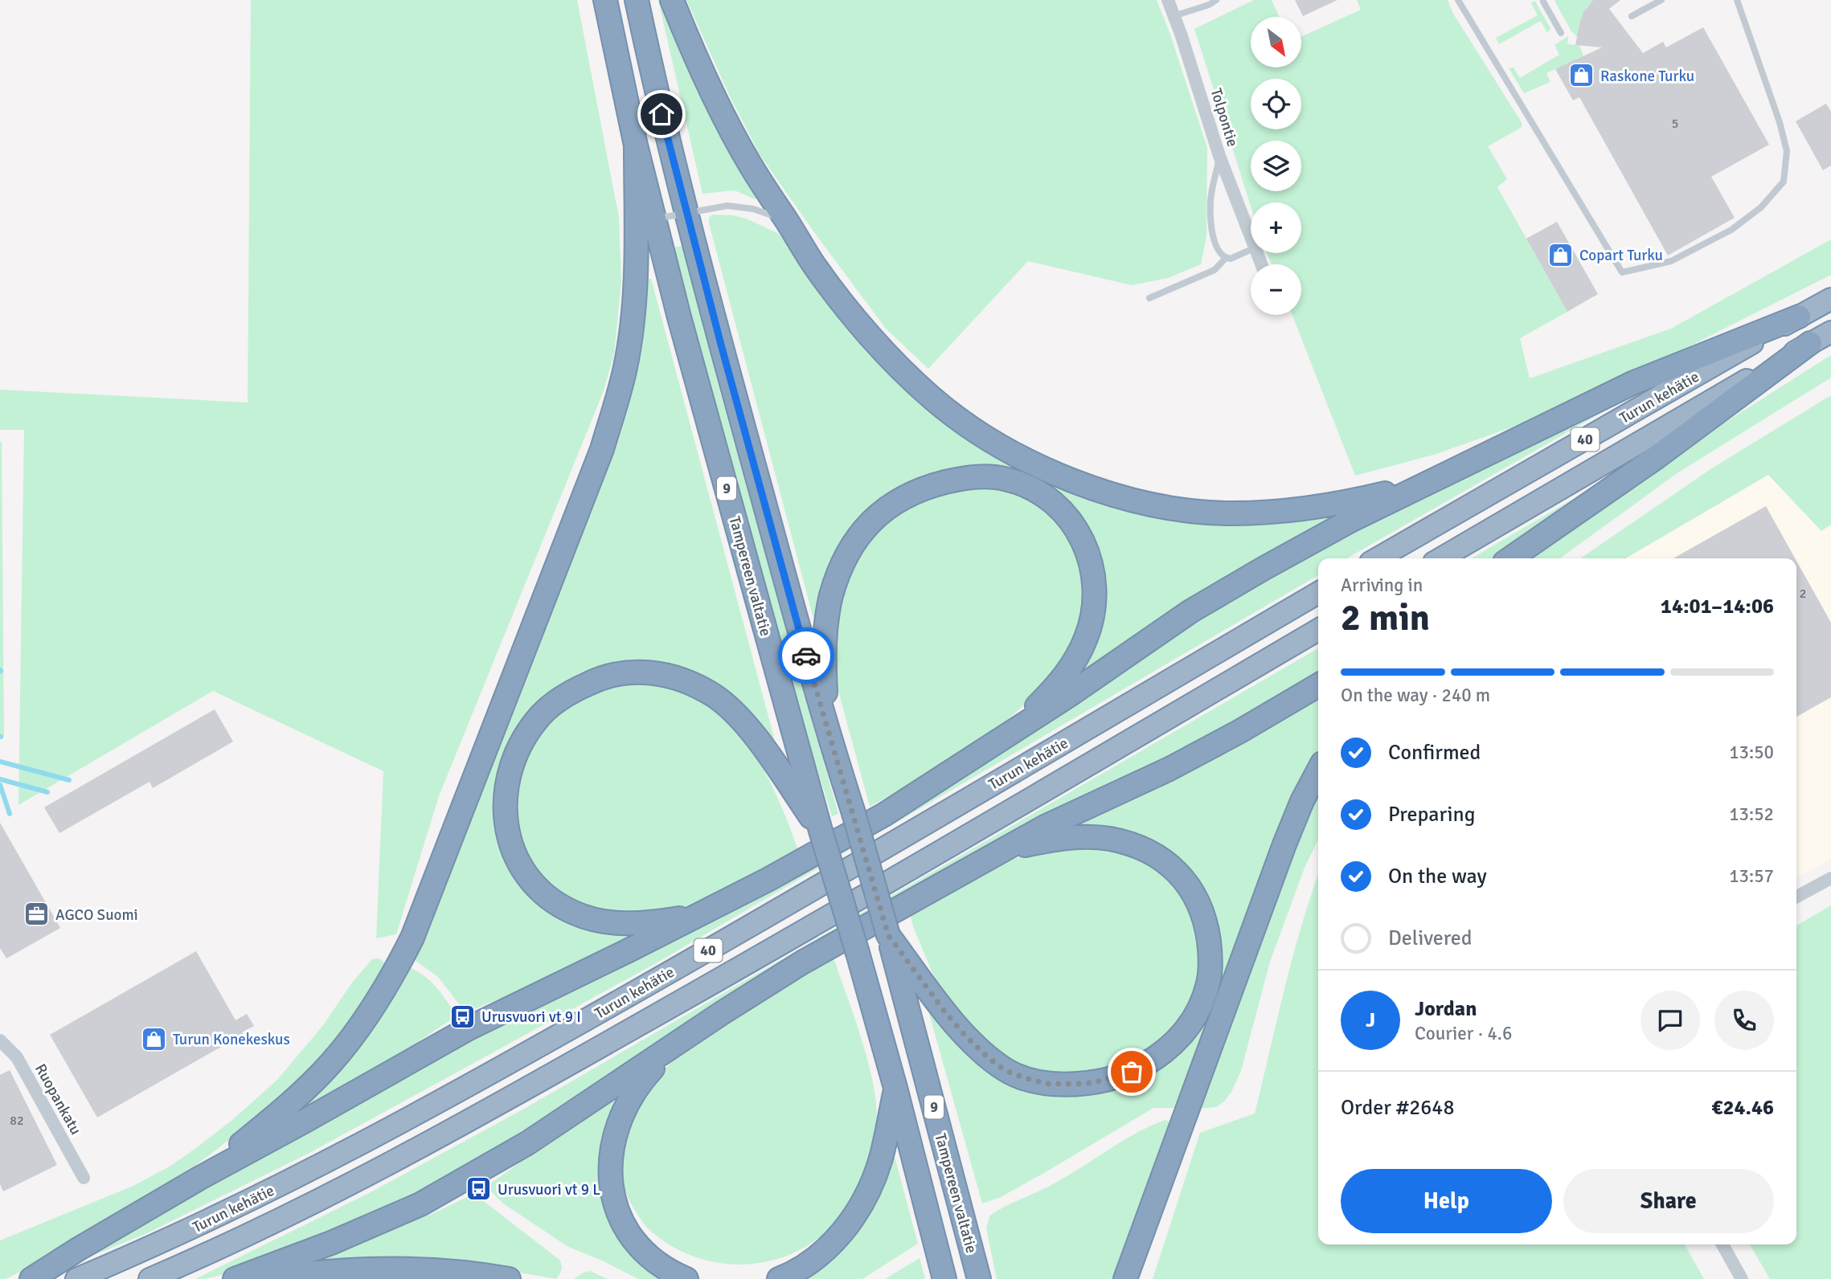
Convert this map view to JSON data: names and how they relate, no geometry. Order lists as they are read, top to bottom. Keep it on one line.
{"streets":{"highway":["Turun kehätie","40","9","Tampereen valtatie"],"street":["Tolpontie","Ruopankatu"]},"places":{"shop":["Raskone Turku","Copart Turku","Turun Konekeskus"],"office":["AGCO Suomi"],"bus stop":["Urusvuori vt 9 I","Urusvuori vt 9 L"]},"house_numbers":["5","2","82"],"north":"bottom right","page":{"map_buttons":["+","−"],"heading":["2 min","Arriving in","14:01–14:06"],"panel":["Jordan","Courier · 4.6","Order #2648","€24.46"],"bar":"On the way · 240 m","list":[["Confirmed","13:50"],["Preparing","13:52"],["On the way","13:57"],"Delivered"],"round":"J","buttons":["Help","Share"]}}
